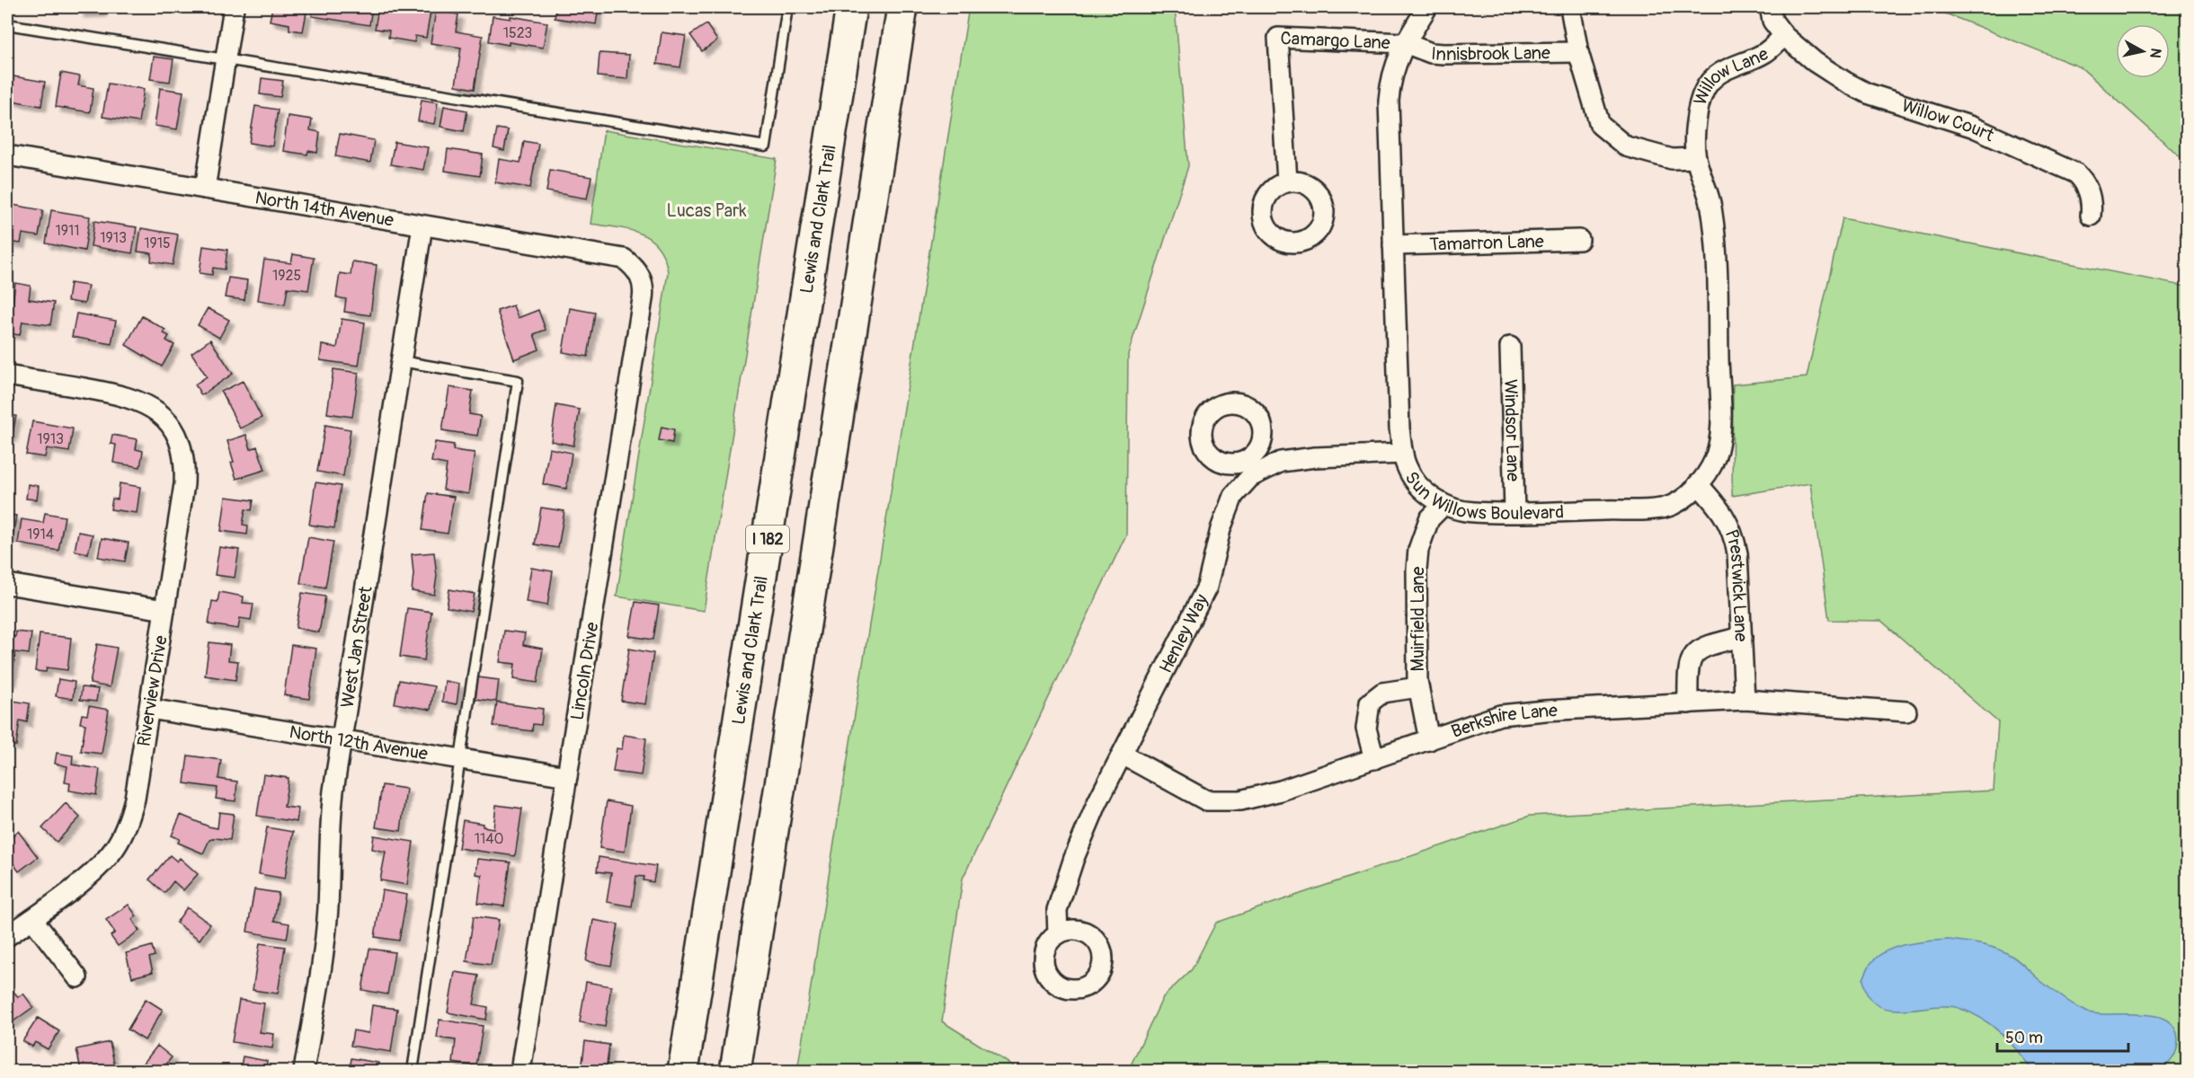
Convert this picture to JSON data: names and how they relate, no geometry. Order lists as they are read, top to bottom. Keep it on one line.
{"streets":{"highway":["Lewis and Clark Trail","I 182"],"street":["Camargo Lane","Innisbrook Lane","Willow Lane","Willow Court","North 14th Avenue","Tamarron Lane","Windsor Lane","Sun Willows Boulevard","Prestwick Lane","Muirfield Lane","Henley Way","West Jan Street","Lincoln Drive","Riverview Drive","Berkshire Lane","North 12th Avenue"]},"crossings":[["Camargo Lane","Innisbrook Lane"],["Camargo Lane","Sun Willows Boulevard"],["Innisbrook Lane","Sun Willows Boulevard"],["Willow Lane","Willow Court"],["Willow Lane","Sun Willows Boulevard"],["North 14th Avenue","West Jan Street"],["North 14th Avenue","Lincoln Drive"],["Tamarron Lane","Sun Willows Boulevard"],["Windsor Lane","Sun Willows Boulevard"],["Sun Willows Boulevard","Prestwick Lane"],["Sun Willows Boulevard","Muirfield Lane"],["Sun Willows Boulevard","Henley Way"],["Prestwick Lane","Berkshire Lane"],["Muirfield Lane","Berkshire Lane"],["Henley Way","Berkshire Lane"],["West Jan Street","North 12th Avenue"],["Lincoln Drive","North 12th Avenue"],["Riverview Drive","North 12th Avenue"]],"parks":["Lucas Park"],"house_numbers":["1523","1911","1913","1915","1925","1913","1914","1140"],"scale_bar":"50 m","north":"right"}
